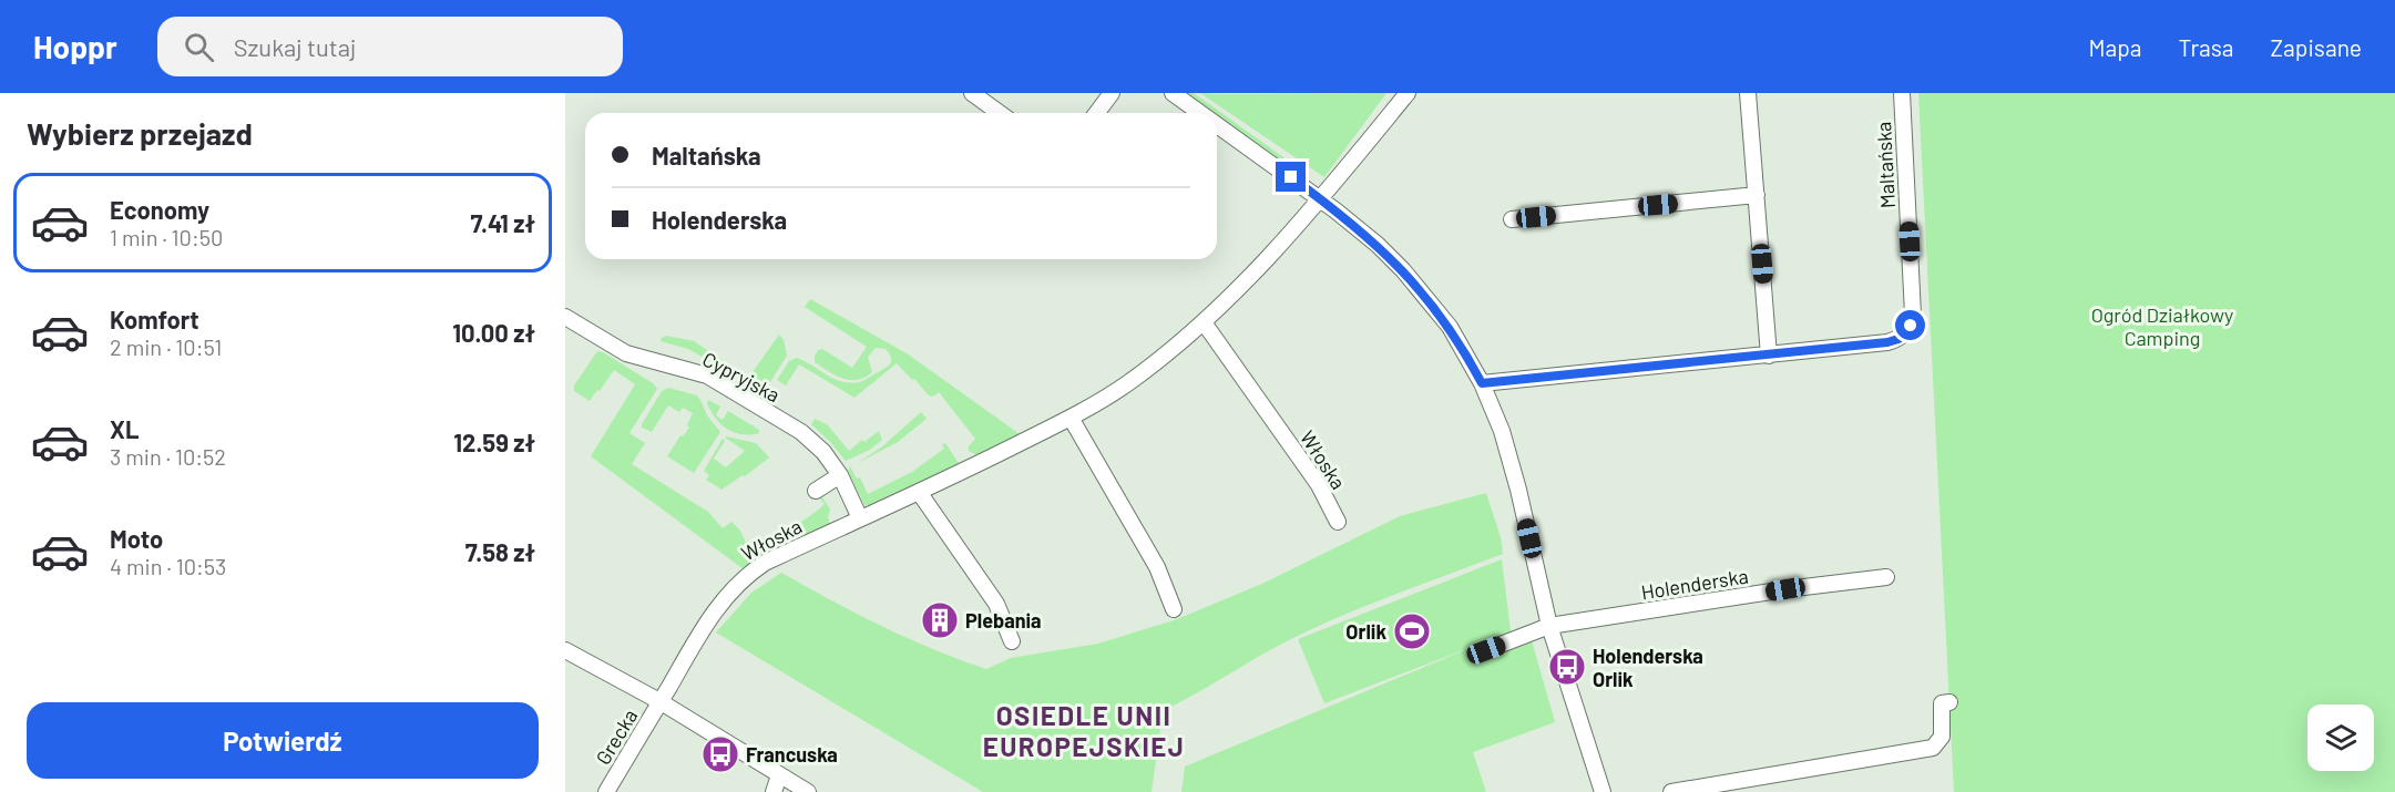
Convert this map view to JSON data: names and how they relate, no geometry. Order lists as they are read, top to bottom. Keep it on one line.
{"streets":{"street":["Maltańska","Cypryjska","Włoska","Holenderska","Grecka"]},"crossings":[["Cypryjska","Włoska"],["Włoska","Grecka"]],"districts":["OSIEDLE UNII EUROPEJSKIEJ"],"parks":["Ogród Działkowy Camping"],"places":{"building":["Plebania"],"sports":["Orlik"],"bus stop":["Holenderska Orlik","Francuska"]},"page":{"header":"Hoppr","search":"Szukaj tutaj","nav":["Mapa","Trasa","Zapisane"],"heading":"Wybierz przejazd","banner":["Maltańska","Holenderska"],"list":[{"name":"Economy","note":"1 min · 10:50","value":"7.41 zł"},{"name":"Komfort","note":"2 min · 10:51","value":"10.00 zł"},{"name":"XL","note":"3 min · 10:52","value":"12.59 zł"},{"name":"Moto","note":"4 min · 10:53","value":"7.58 zł"}],"buttons":"Potwierdź"}}
